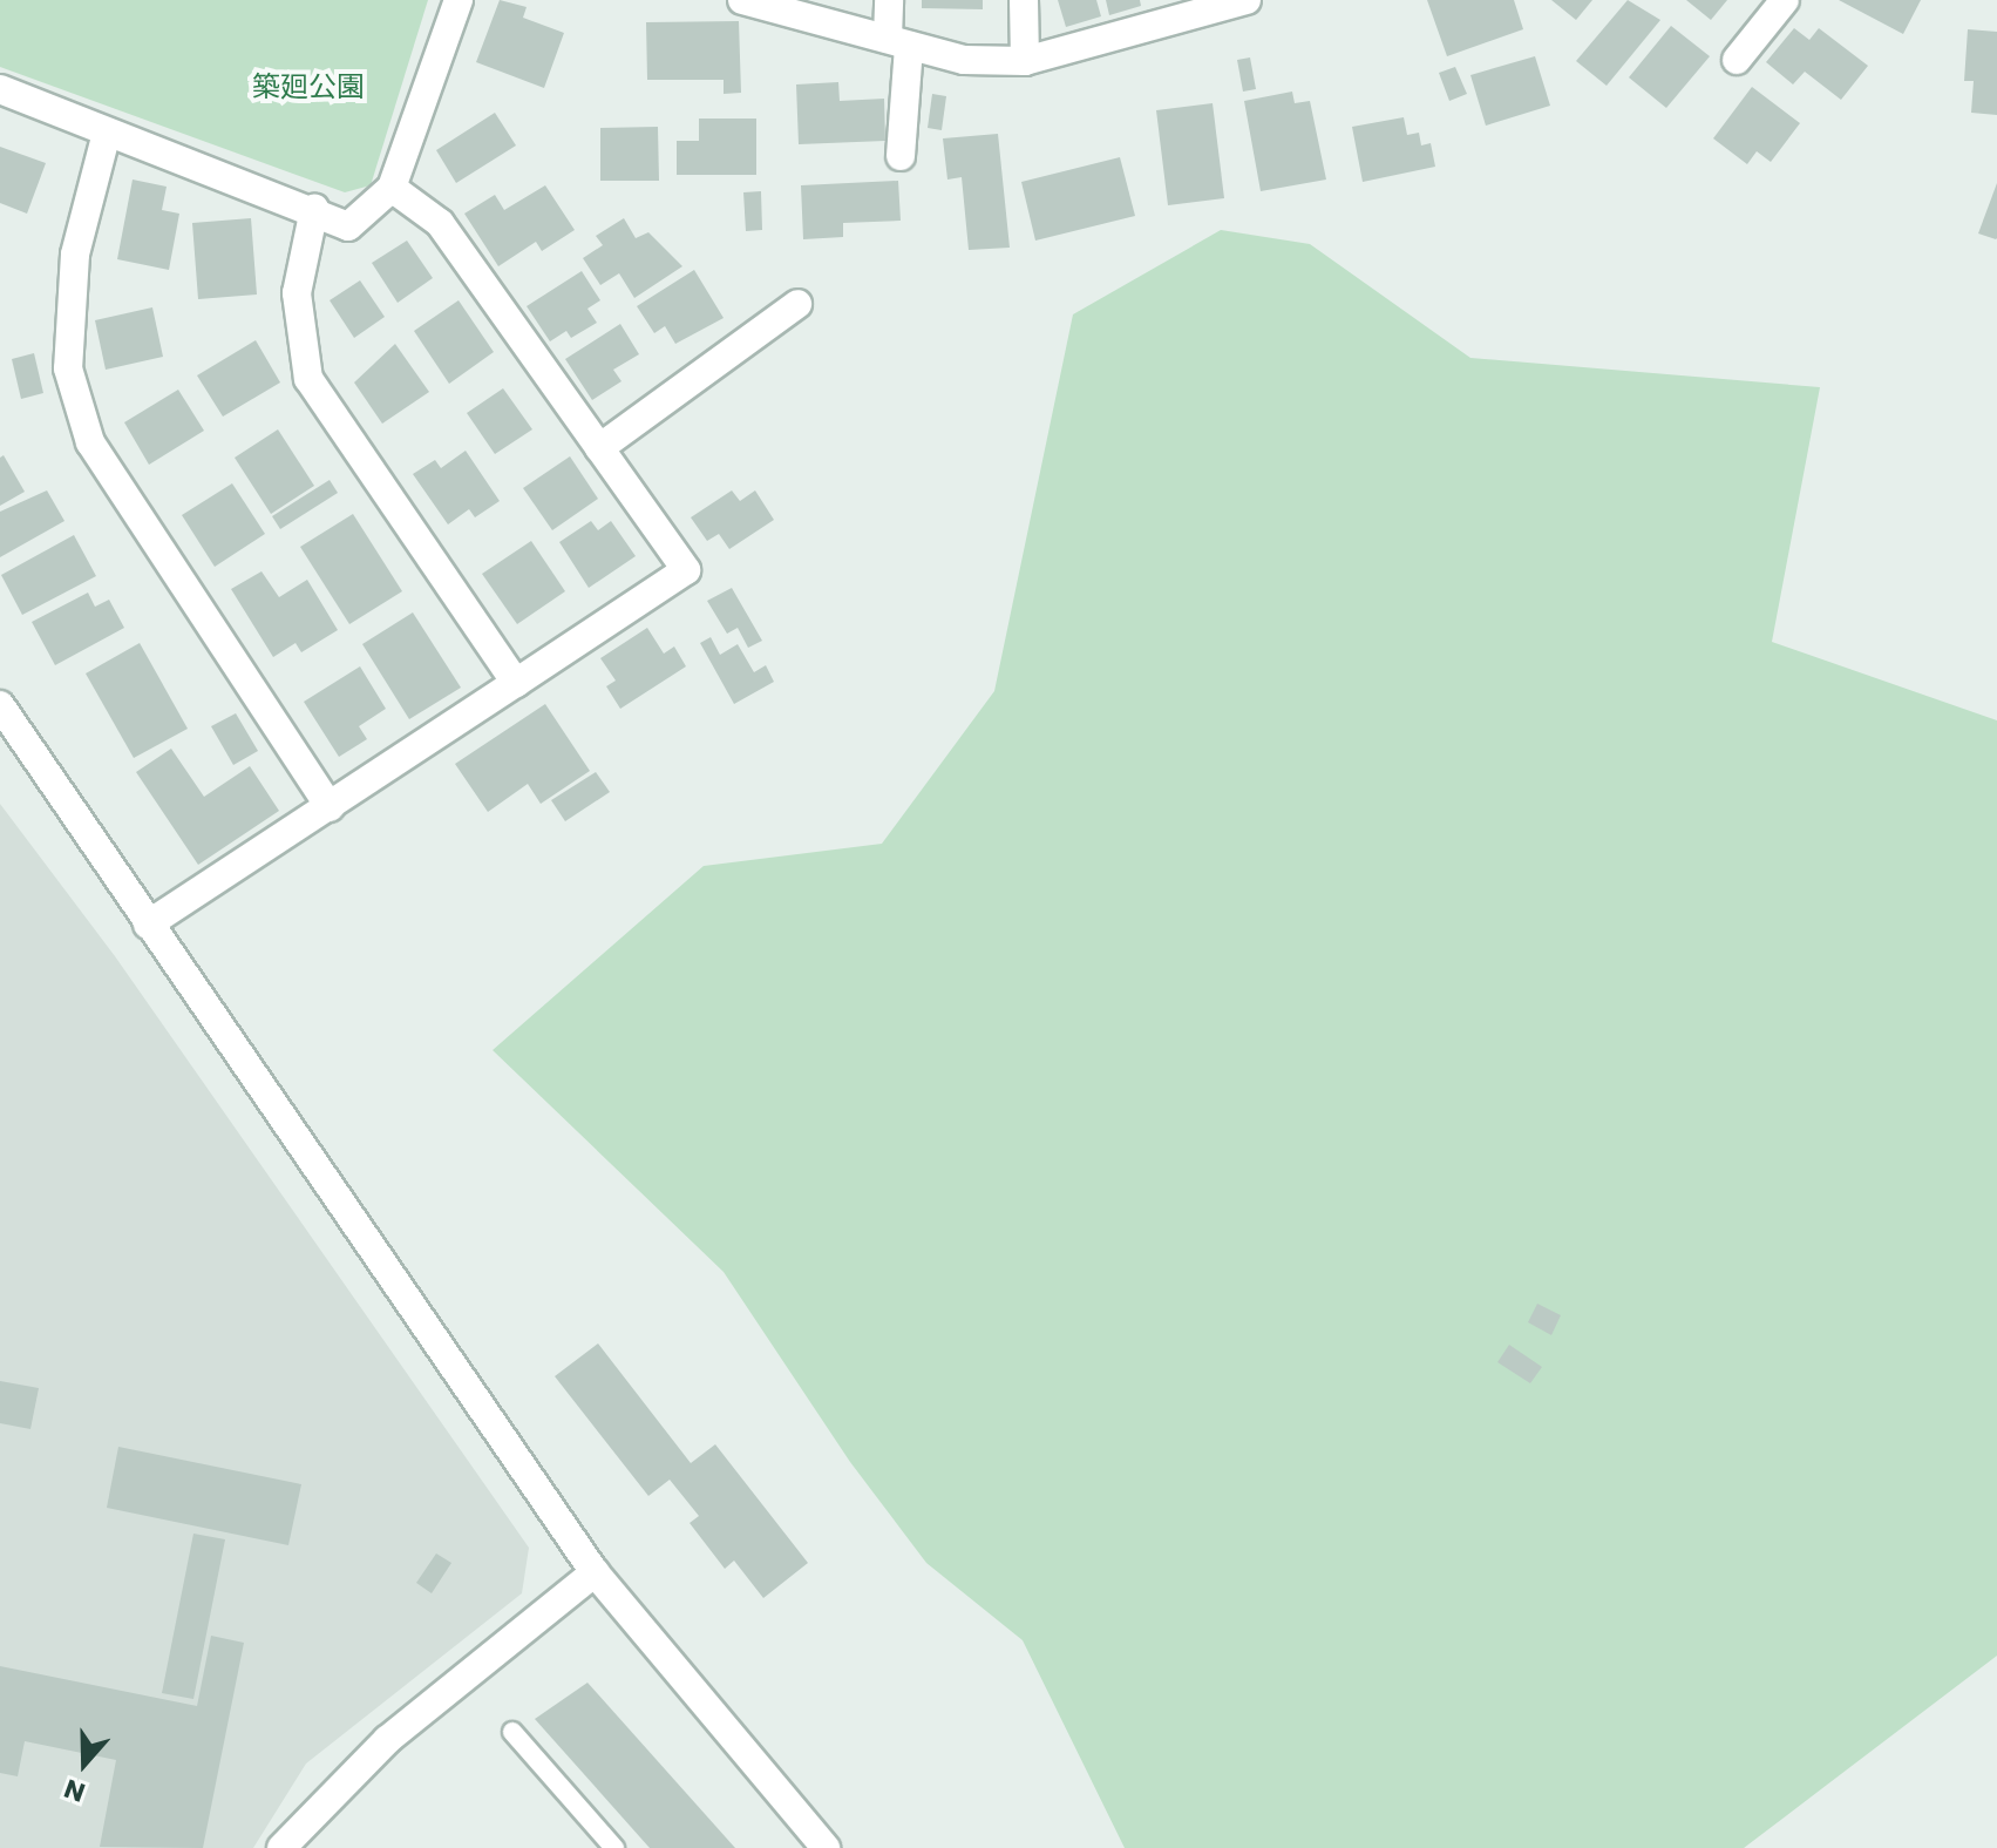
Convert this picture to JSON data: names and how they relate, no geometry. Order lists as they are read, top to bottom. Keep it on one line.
{"parks":["築廻公園"],"north":"bottom"}
